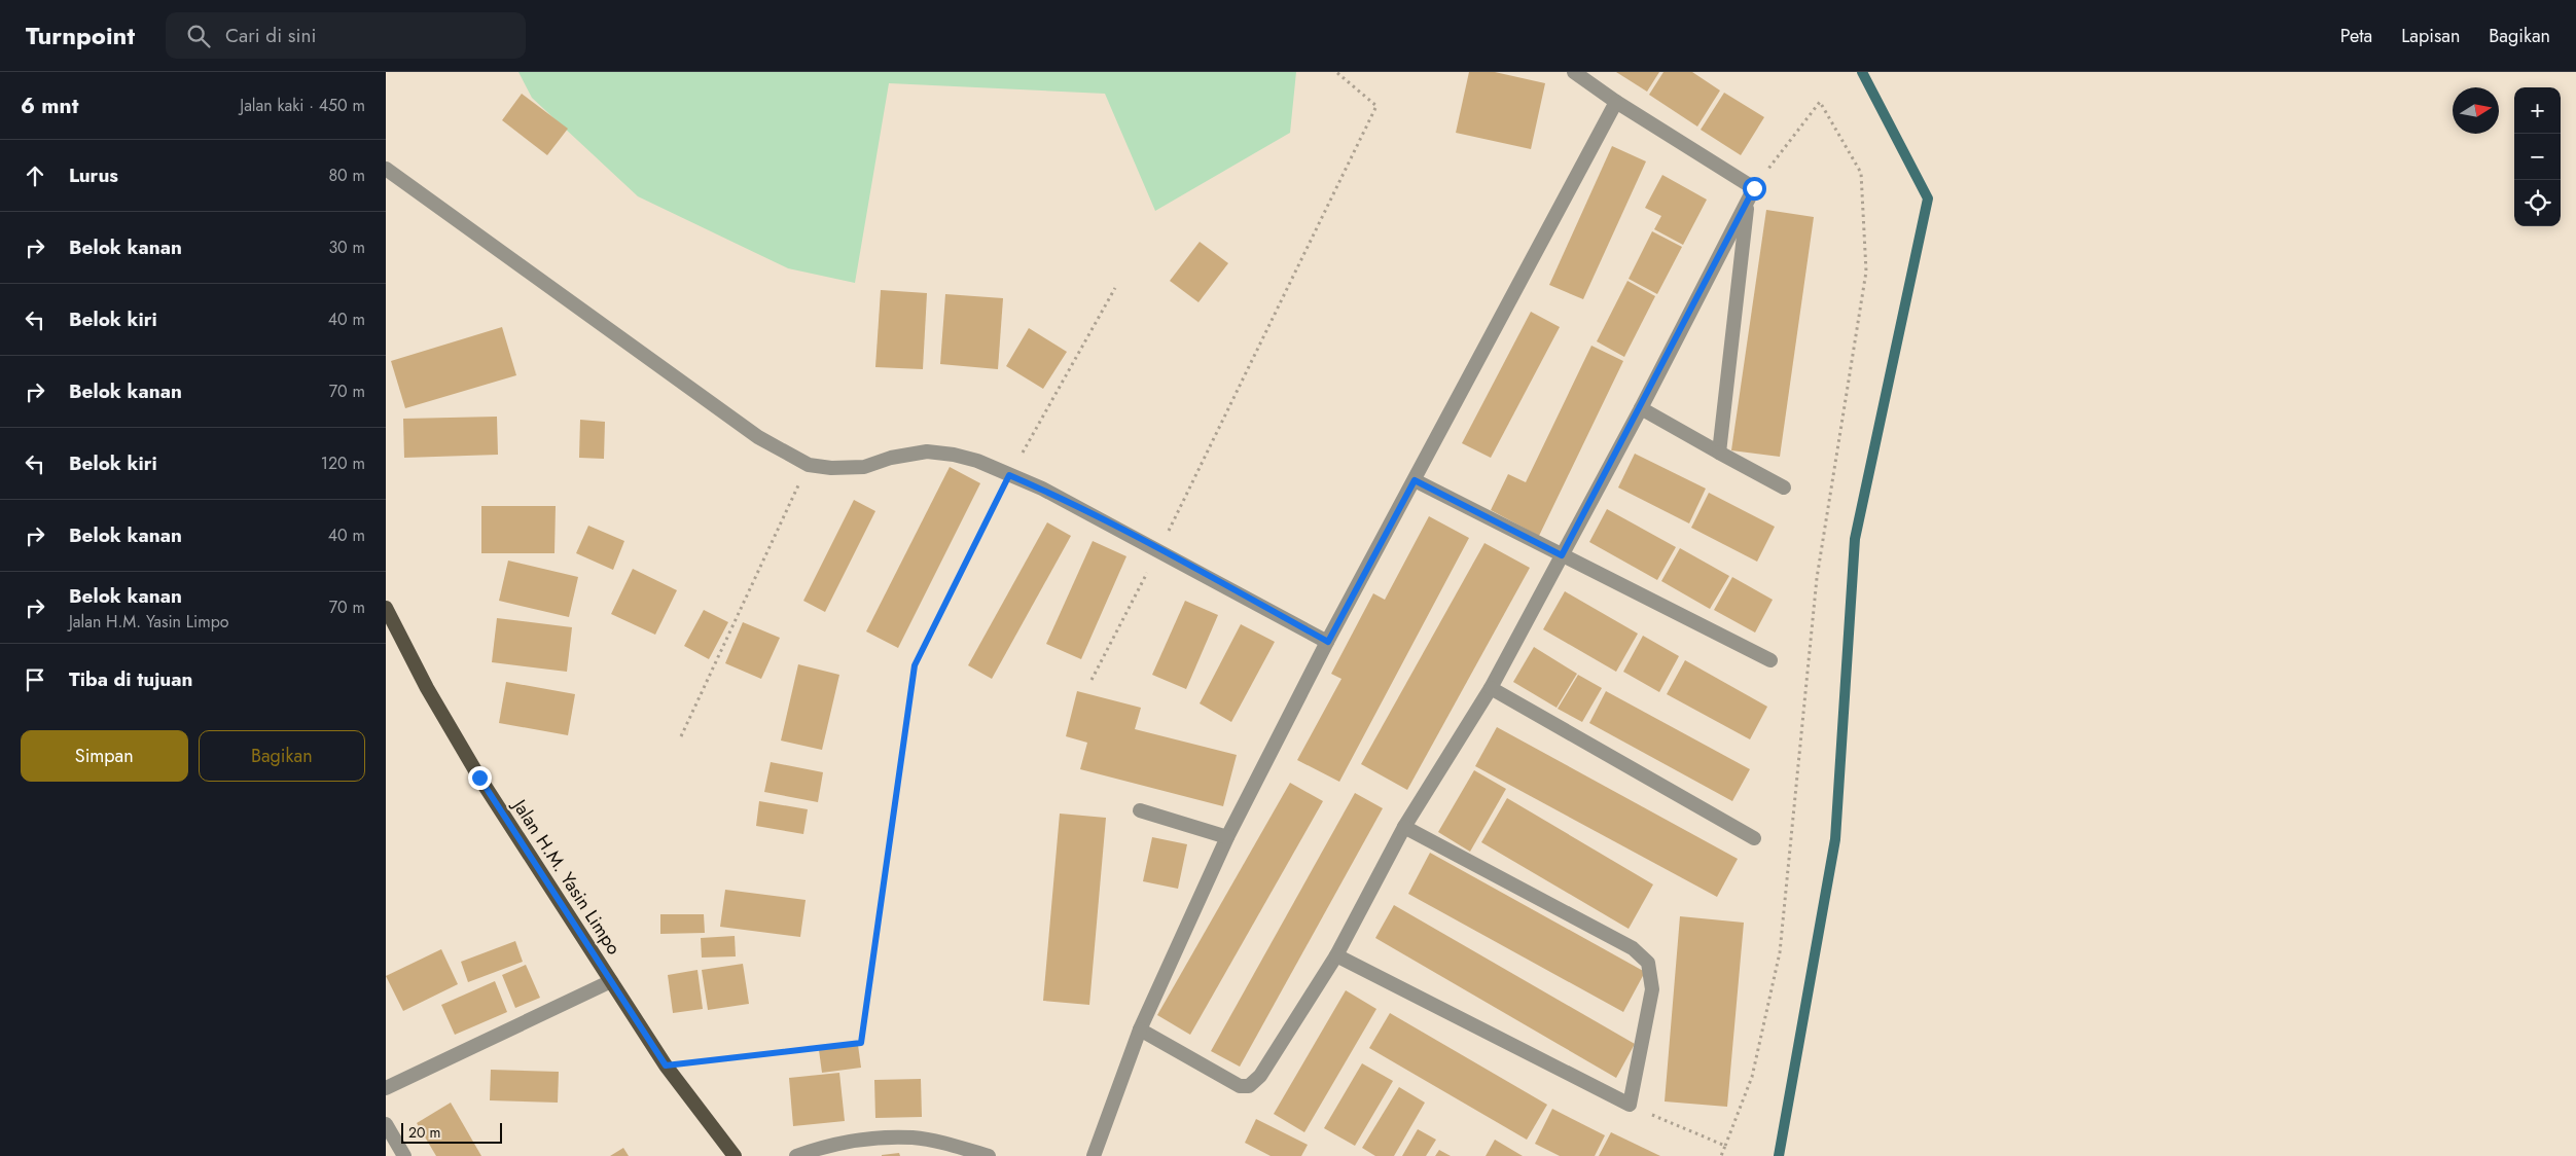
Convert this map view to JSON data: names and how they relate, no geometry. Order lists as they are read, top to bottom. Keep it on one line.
{"streets":{"main road":["Jalan H.M. Yasin Limpo"]},"scale_bar":"20 m","north":"right","page":{"header":"Turnpoint","search":"Cari di sini","nav":["Peta","Lapisan","Bagikan"],"heading":["6 mnt","Jalan kaki · 450 m"],"map_buttons":["+","−"],"list":[["Lurus","80 m"],["Belok kanan","30 m"],["Belok kiri","40 m"],["Belok kanan","70 m"],["Belok kiri","120 m"],["Belok kanan","40 m"],["Belok kanan","Jalan H.M. Yasin Limpo","70 m"],"Tiba di tujuan"],"buttons":["Simpan","Bagikan"],"scale":"20 m"}}
